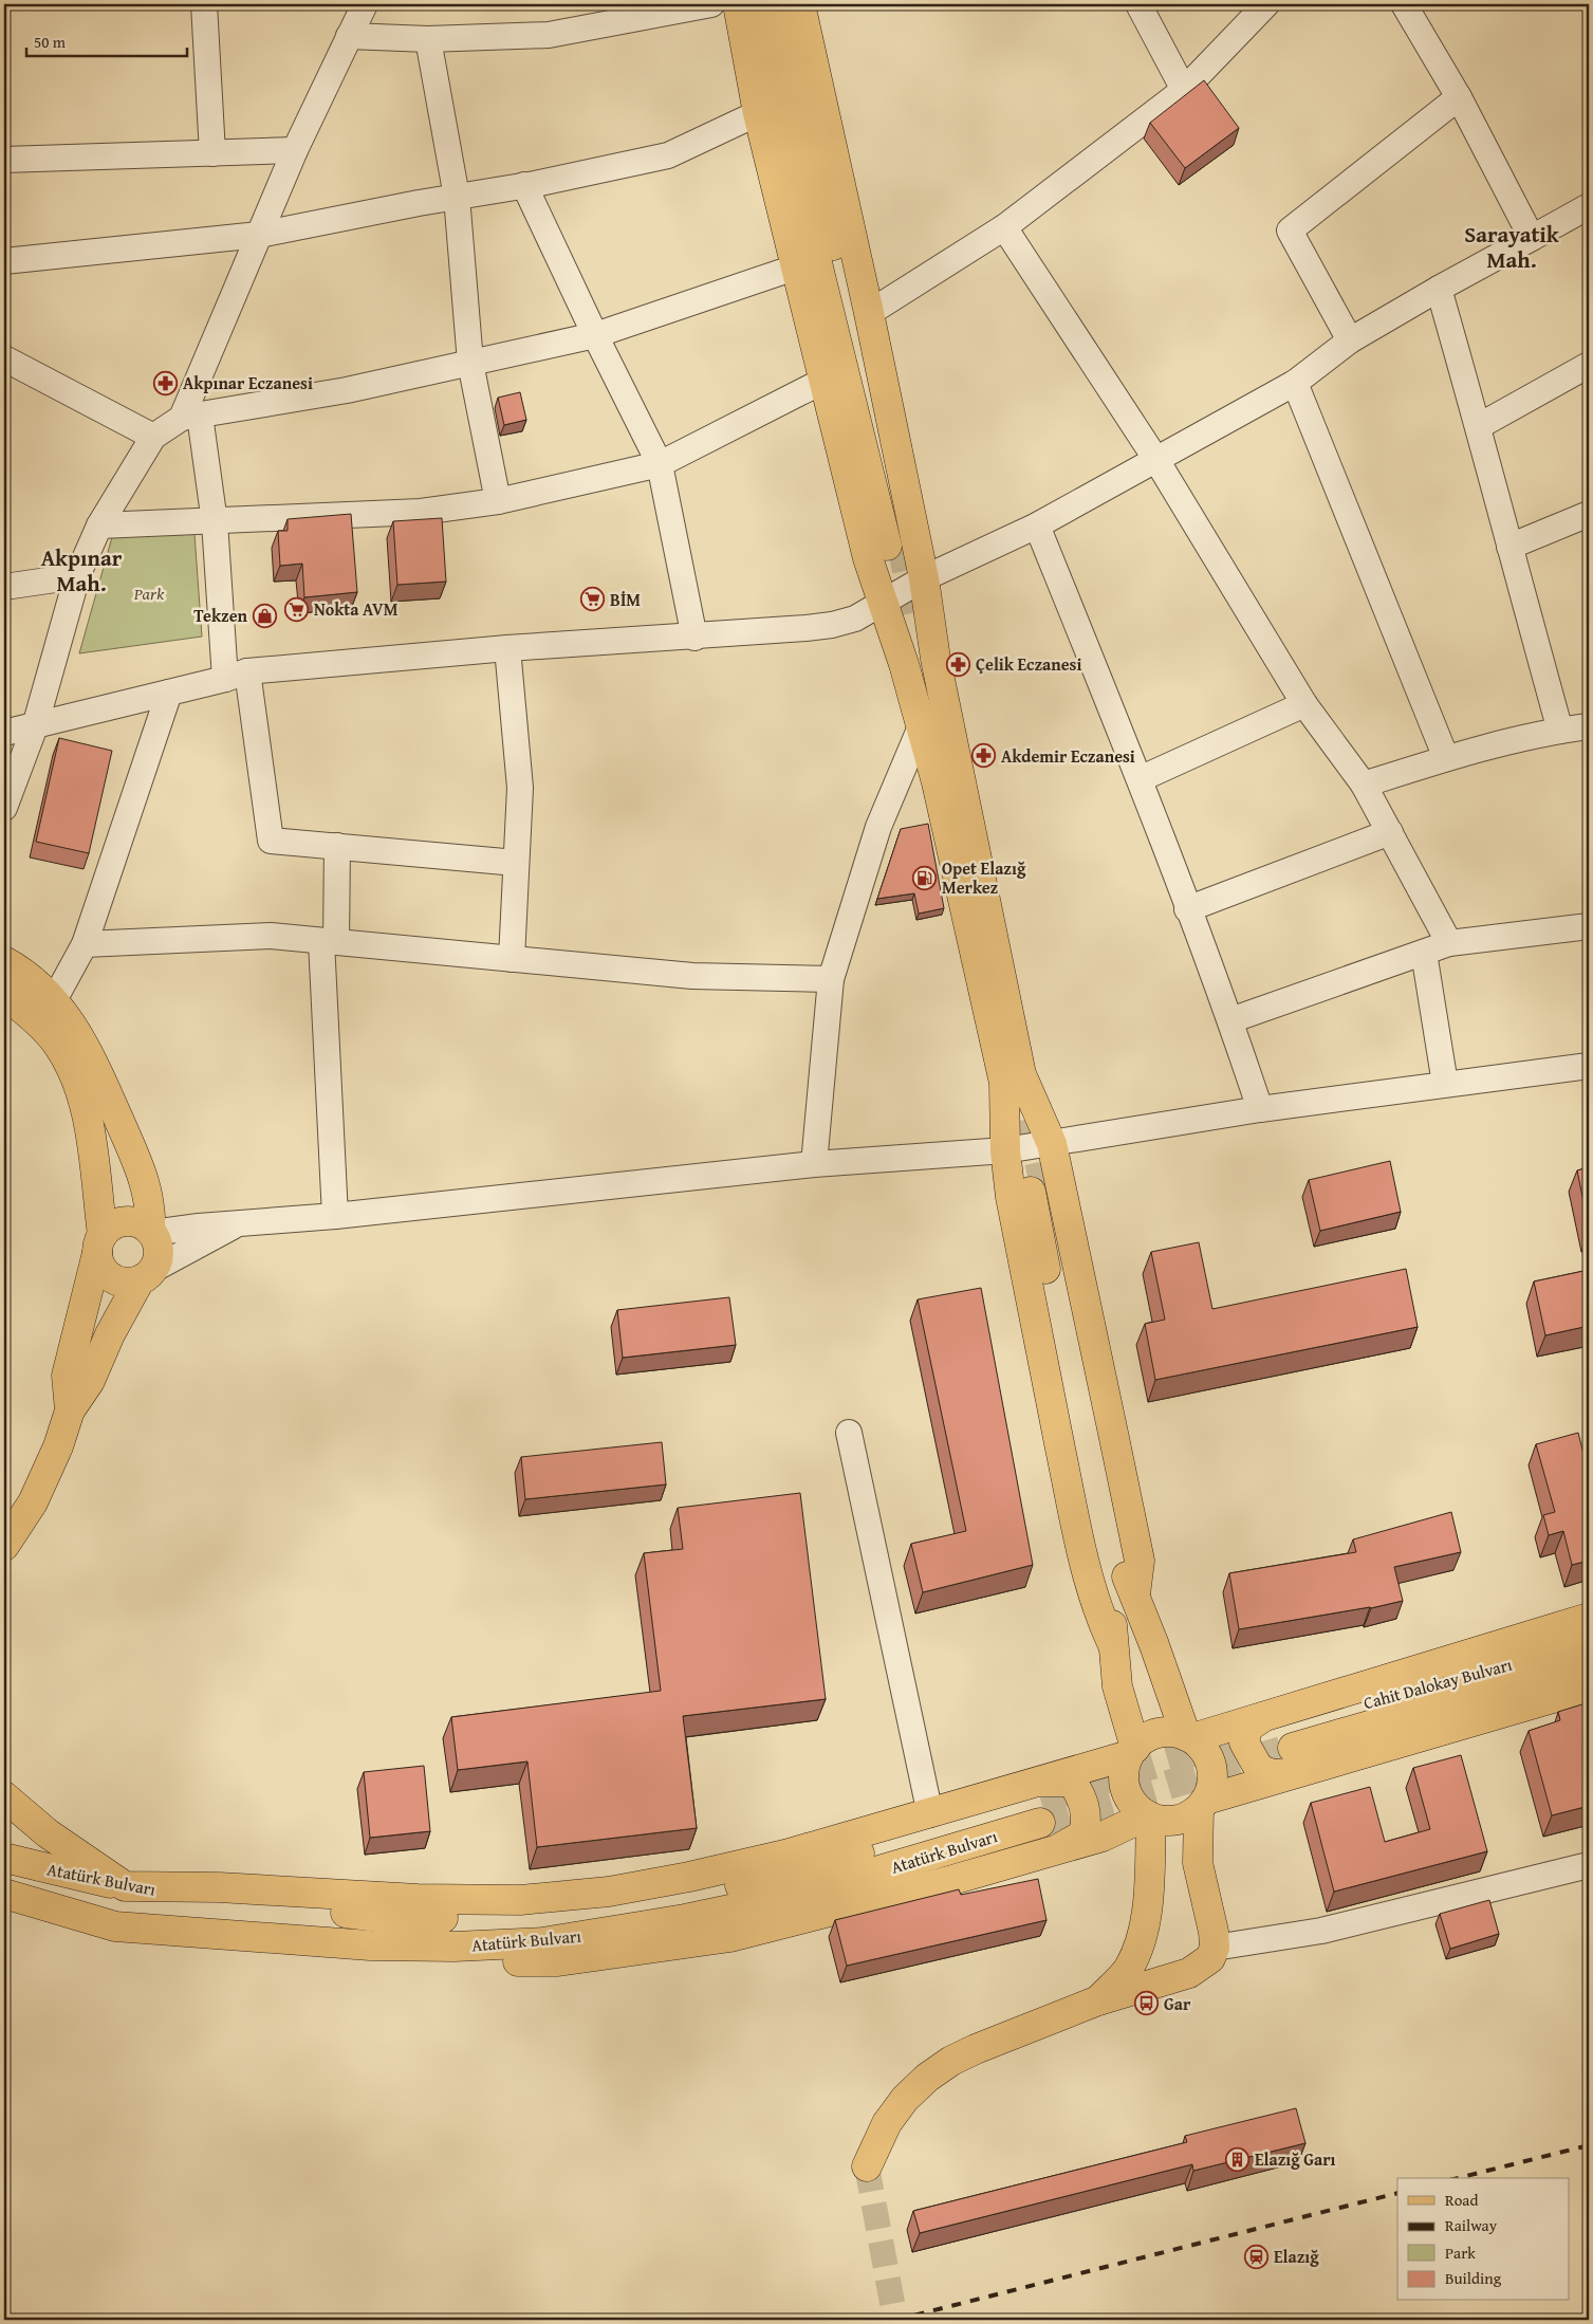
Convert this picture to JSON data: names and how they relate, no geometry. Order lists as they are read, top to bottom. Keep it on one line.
{"streets":{"main road":["Cahit Dalokay Bulvarı","Atatürk Bulvarı"]},"districts":["Sarayatik Mah.","Akpınar Mah."],"parks":["Park"],"places":{"pharmacy":["Akpınar Eczanesi","Çelik Eczanesi","Akdemir Eczanesi"],"supermarket":["BİM","Nokta AVM"],"shop":["Tekzen"],"fuel station":["Opet Elazığ Merkez"],"bus stop":["Gar"],"building":["Elazığ Garı"],"station":["Elazığ"]},"legend":["Road","Railway","Park","Building"],"scale_bar":"50 m"}
